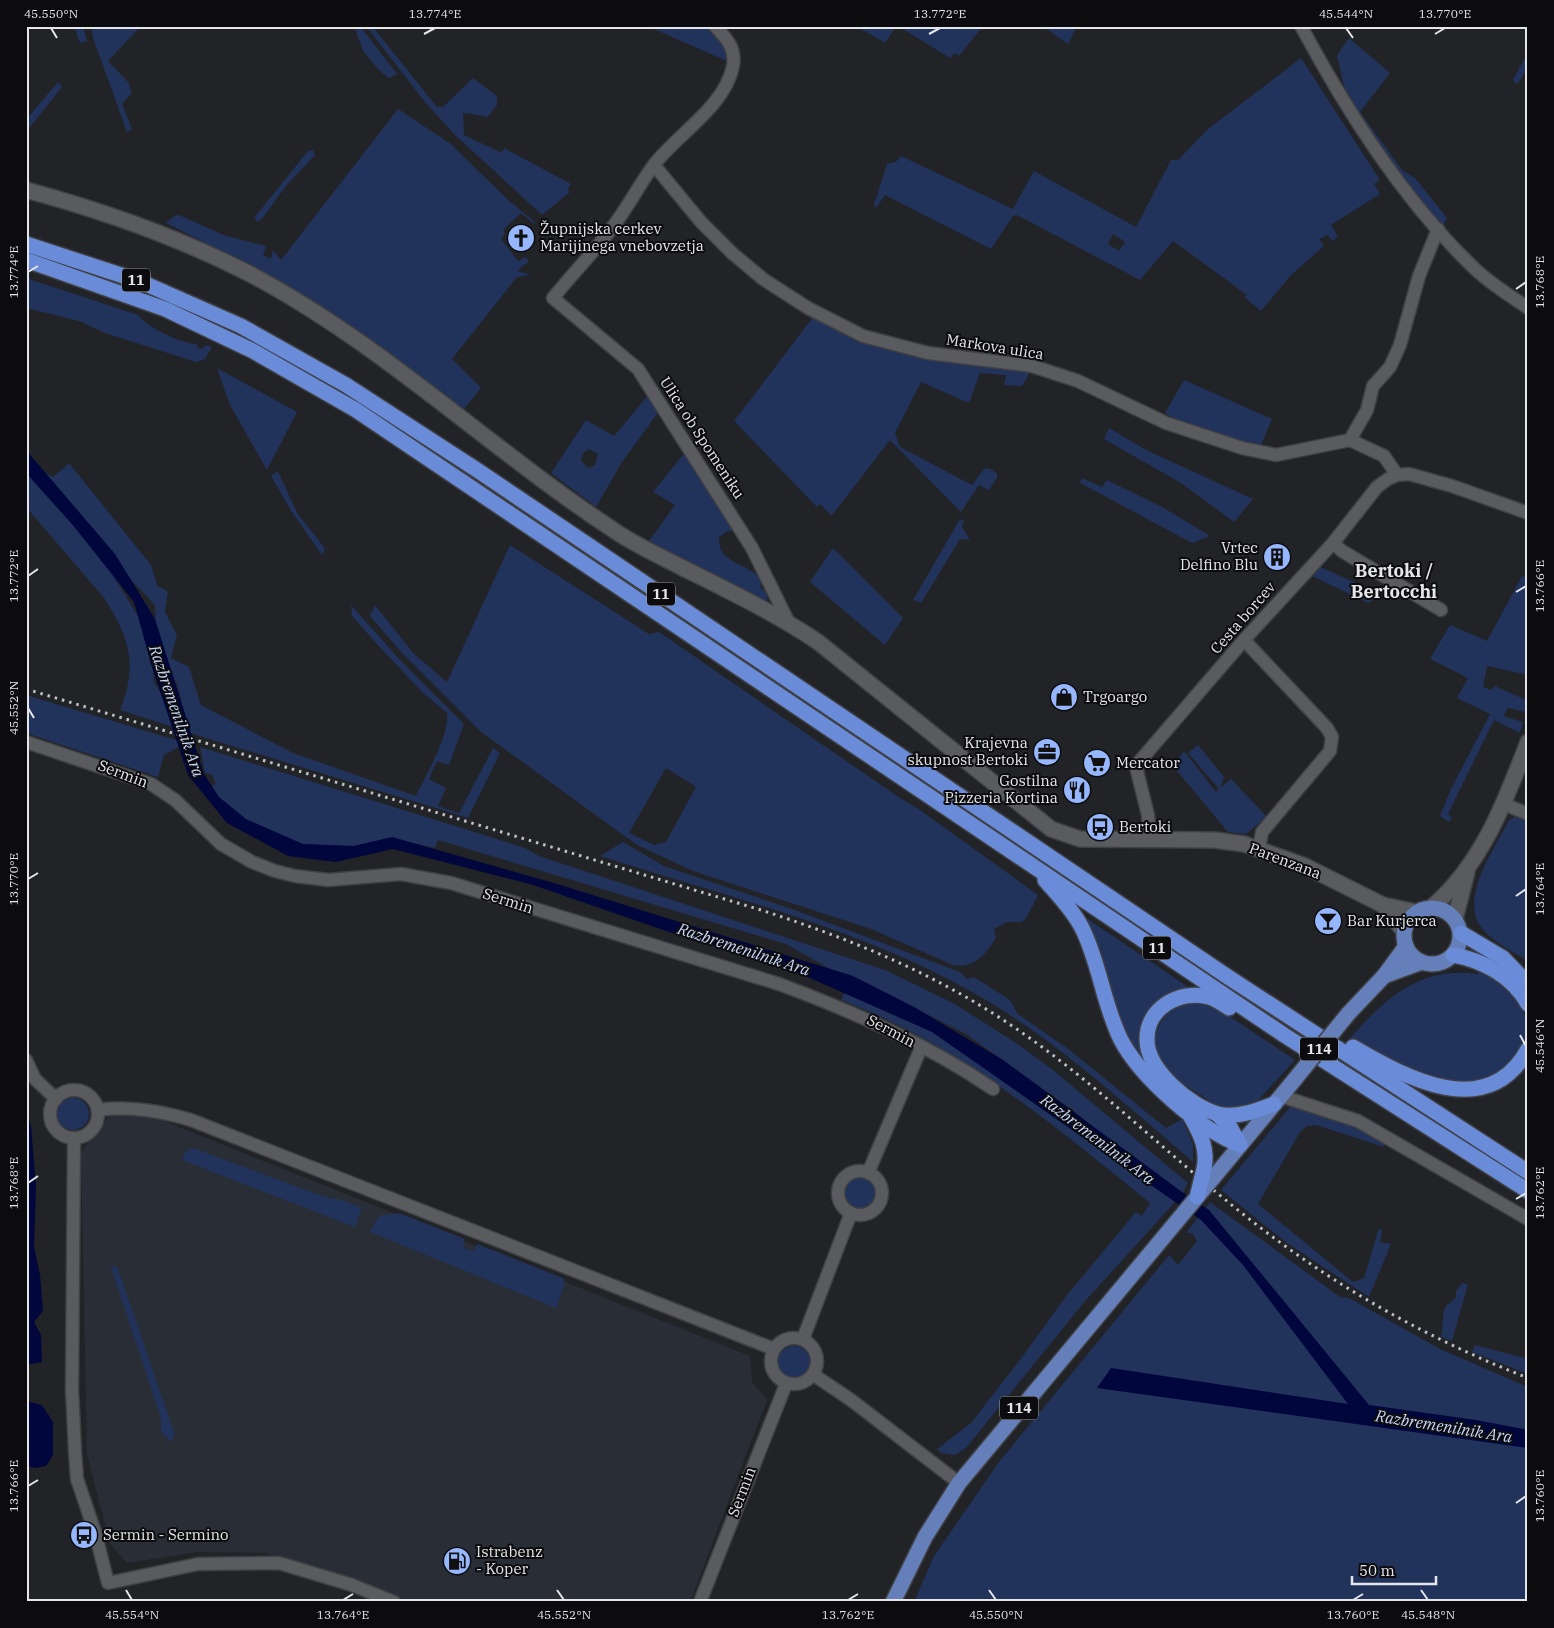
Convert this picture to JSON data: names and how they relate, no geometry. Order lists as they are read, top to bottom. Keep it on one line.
{"streets":{"highway":["11"],"main road":["114"],"street":["Markova ulica","Ulica ob Spomeniku","Cesta borcev","Sermin","Parenzana"]},"crossings":[["Markova ulica","Ulica ob Spomeniku"],["Ulica ob Spomeniku","Parenzana"],["Cesta borcev","Parenzana"],["Parenzana","114"]],"districts":["Bertoki / Bertocchi"],"water":["Razbremenilnik Ara"],"places":{"church":["Župnijska cerkev Marijinega vnebovzetja"],"building":["Vrtec Delfino Blu"],"shop":["Trgoargo"],"office":["Krajevna skupnost Bertoki"],"supermarket":["Mercator"],"restaurant":["Gostilna Pizzeria Kortina"],"bus stop":["Bertoki","Sermin - Sermino"],"bar":["Bar Kurjerca"],"fuel station":["Istrabenz - Koper"]},"scale_bar":"50 m","coordinates":["45.550°N","13.774°E","13.772°E","45.544°N","13.770°E","13.768°E","13.766°E","45.552°N","13.764°E","45.546°N","13.762°E","13.760°E","45.554°N","45.548°N"]}
